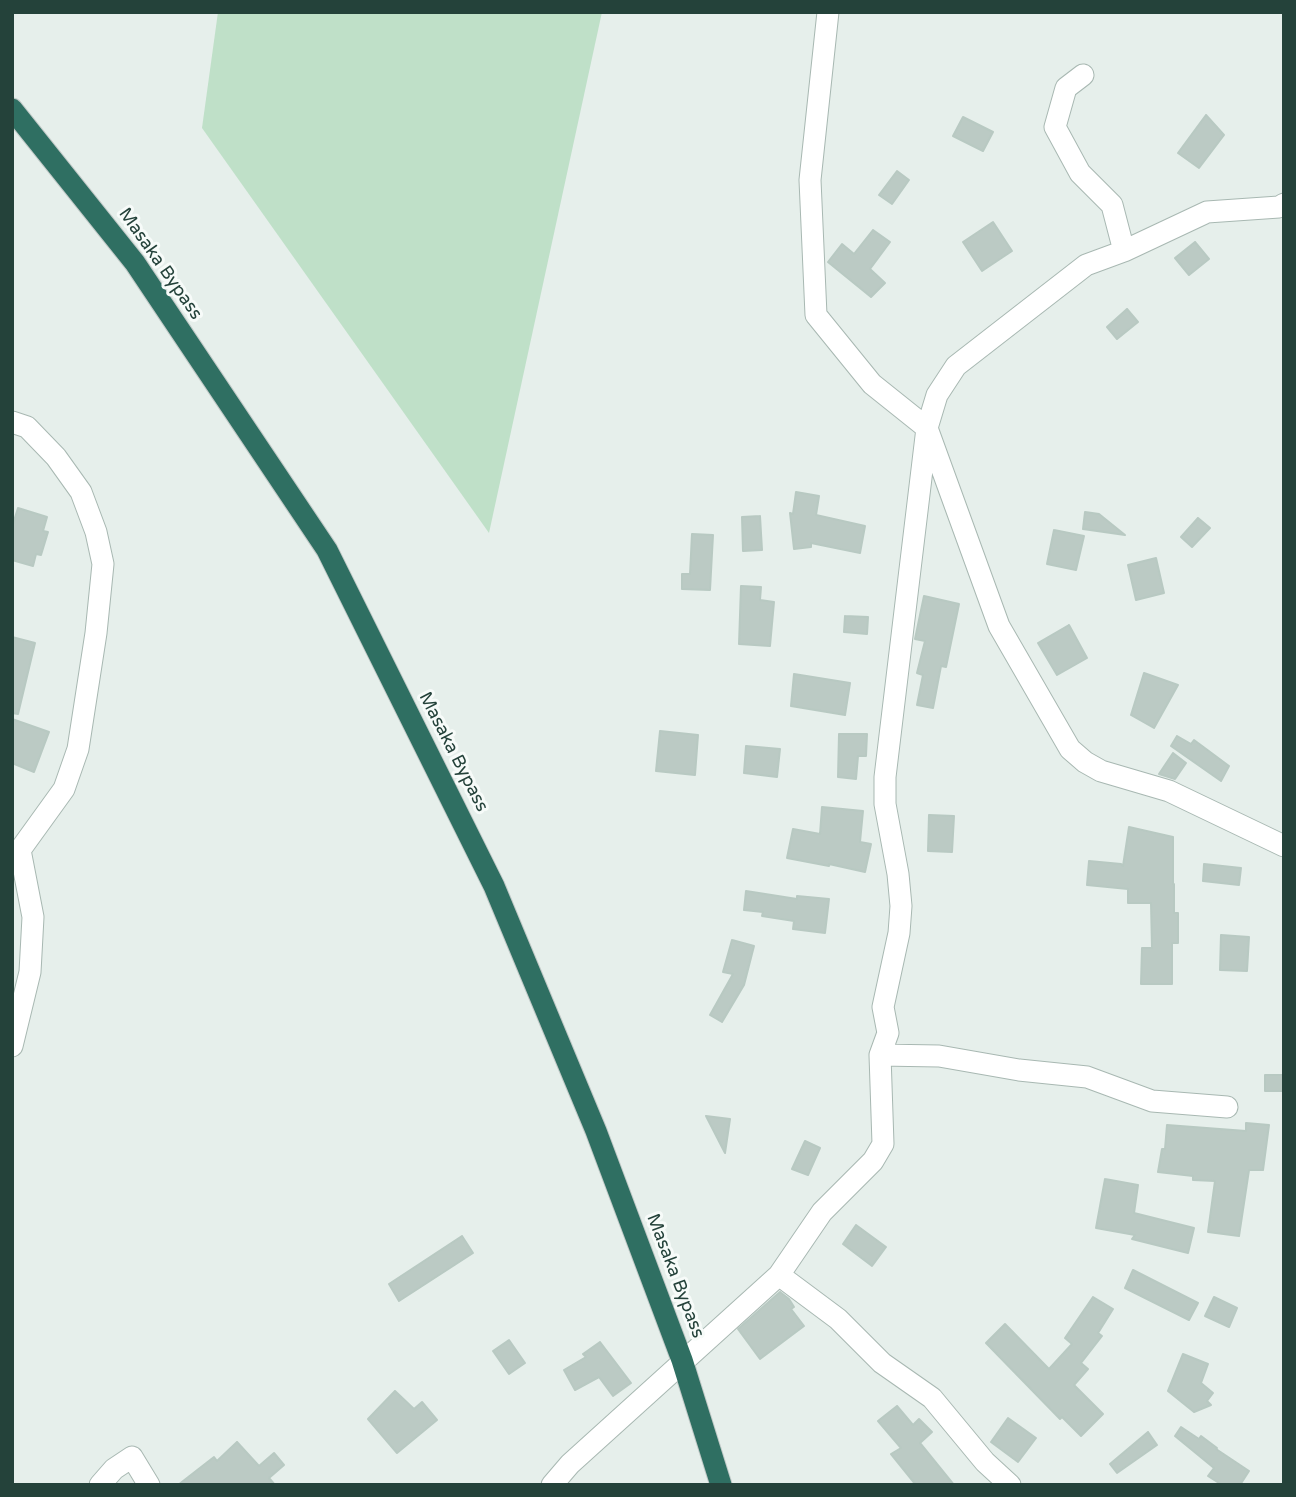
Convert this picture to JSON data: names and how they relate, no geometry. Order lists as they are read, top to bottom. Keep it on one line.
{"streets":{"highway":["Masaka Bypass"]}}
